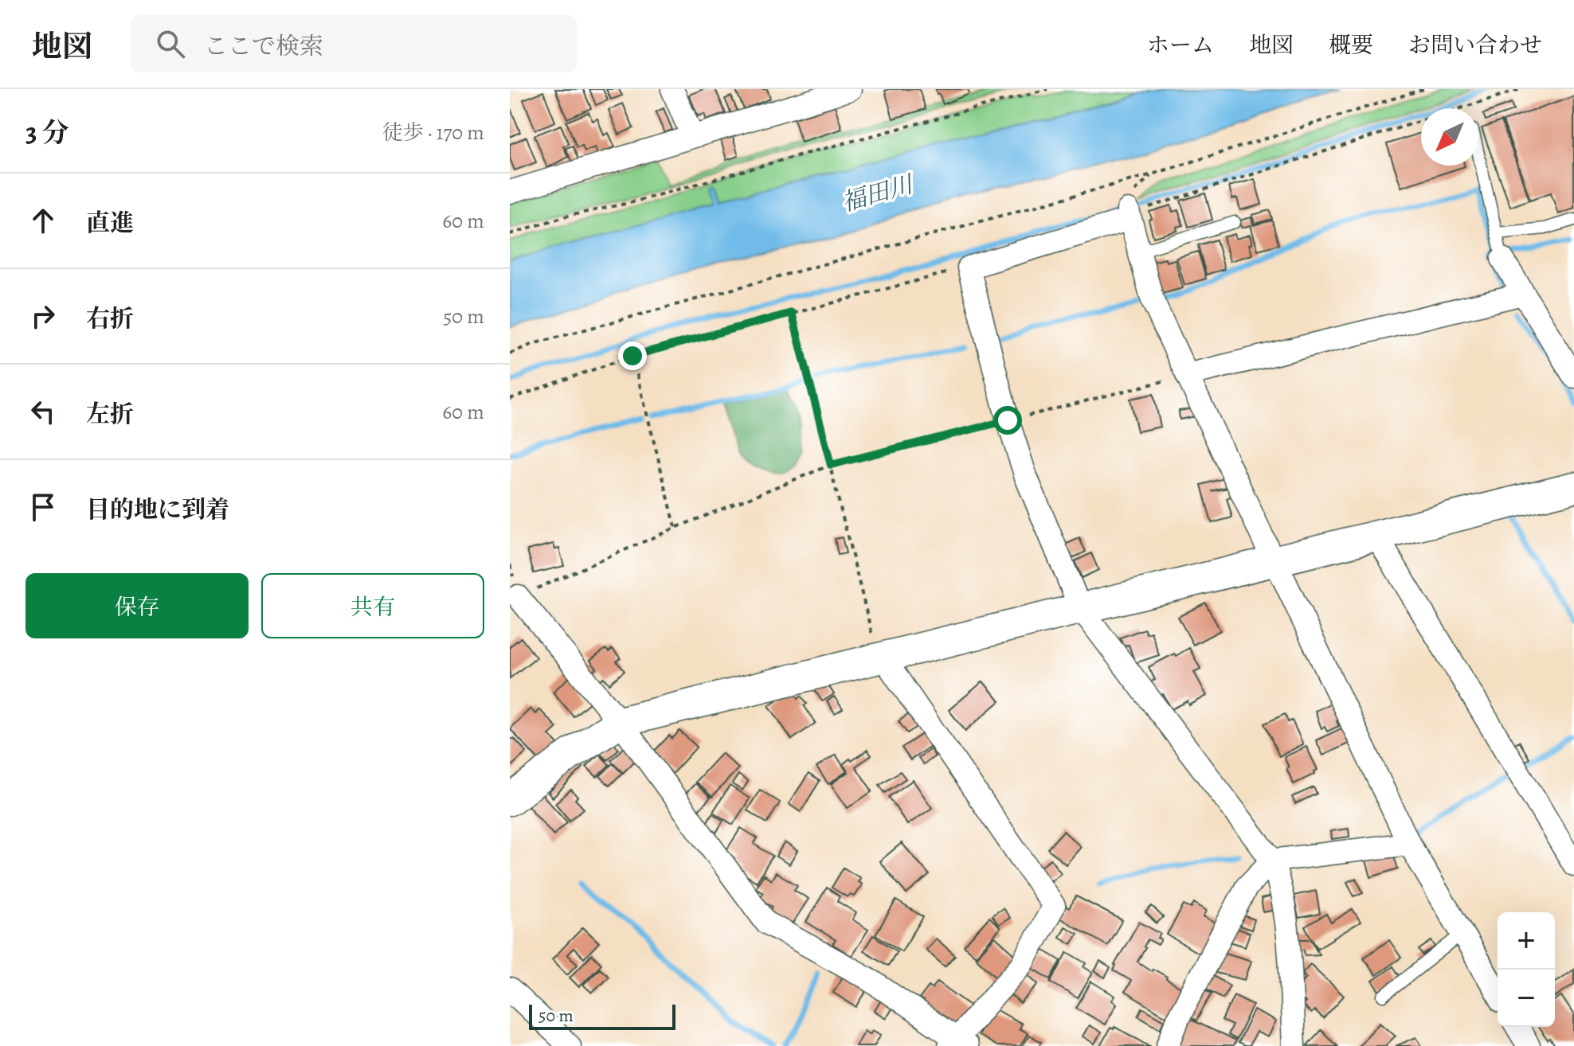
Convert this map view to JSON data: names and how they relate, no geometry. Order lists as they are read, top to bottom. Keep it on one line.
{"water":["福田川"],"scale_bar":"50 m","north":"bottom left","page":{"header":"地図","search":"ここで検索","nav":["ホーム","地図","概要","お問い合わせ"],"heading":["3 分","徒歩 · 170 m"],"list":[["直進","60 m"],["右折","50 m"],["左折","60 m"],"目的地に到着"],"buttons":["保存","共有"],"map_buttons":["+","−"],"scale":"50 m"}}
